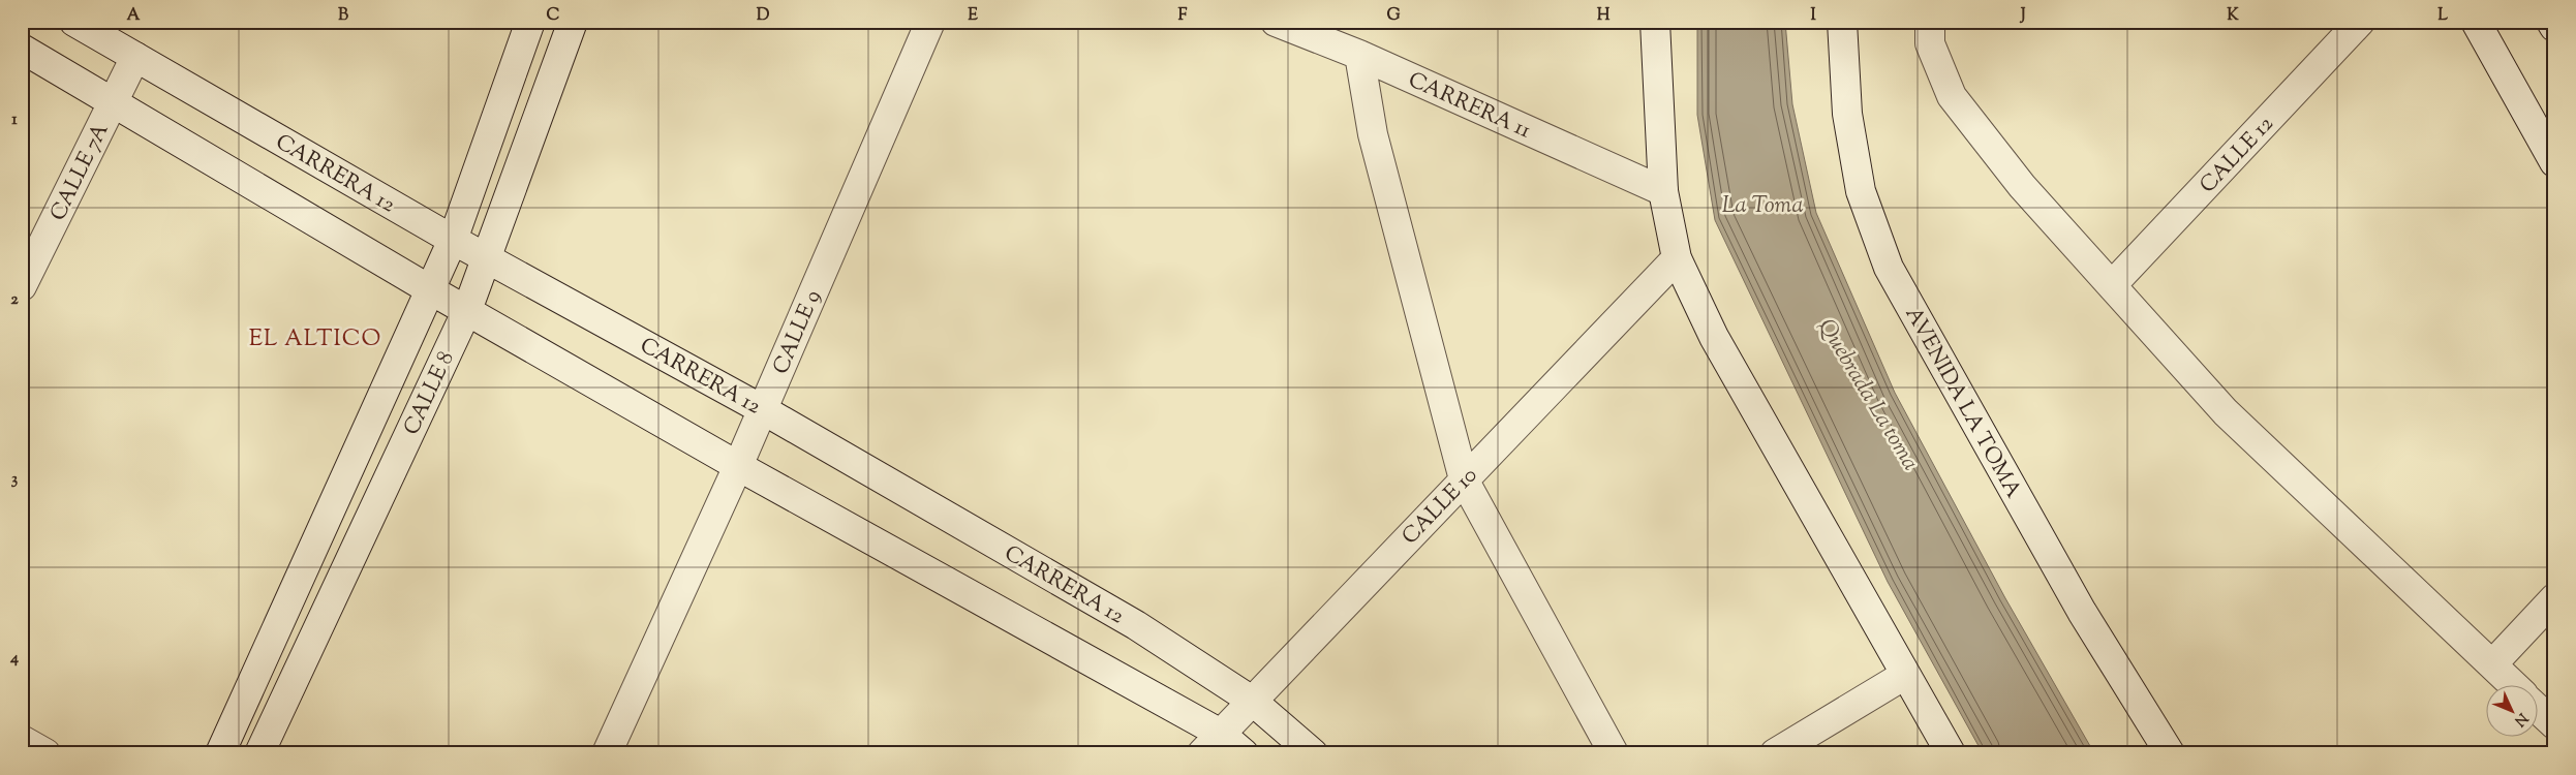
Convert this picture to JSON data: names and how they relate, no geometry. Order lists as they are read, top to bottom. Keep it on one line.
{"streets":{"main road":["CARRERA 11","CALLE 12","CALLE 7A","CARRERA 12","CALLE 9","CALLE 8","AVENIDA LA TOMA","CALLE 10"]},"crossings":[["CALLE 7A","CARRERA 12"],["CARRERA 12","CALLE 9"],["CARRERA 12","CALLE 8"],["CARRERA 12","CALLE 10"]],"districts":["EL ALTICO"],"water":["La Toma","Quebrada La toma"],"north":"bottom right","grid":{"columns":["A","B","C","D","E","F","G","H","I","J","K","L"],"rows":["1","2","3","4"]}}
